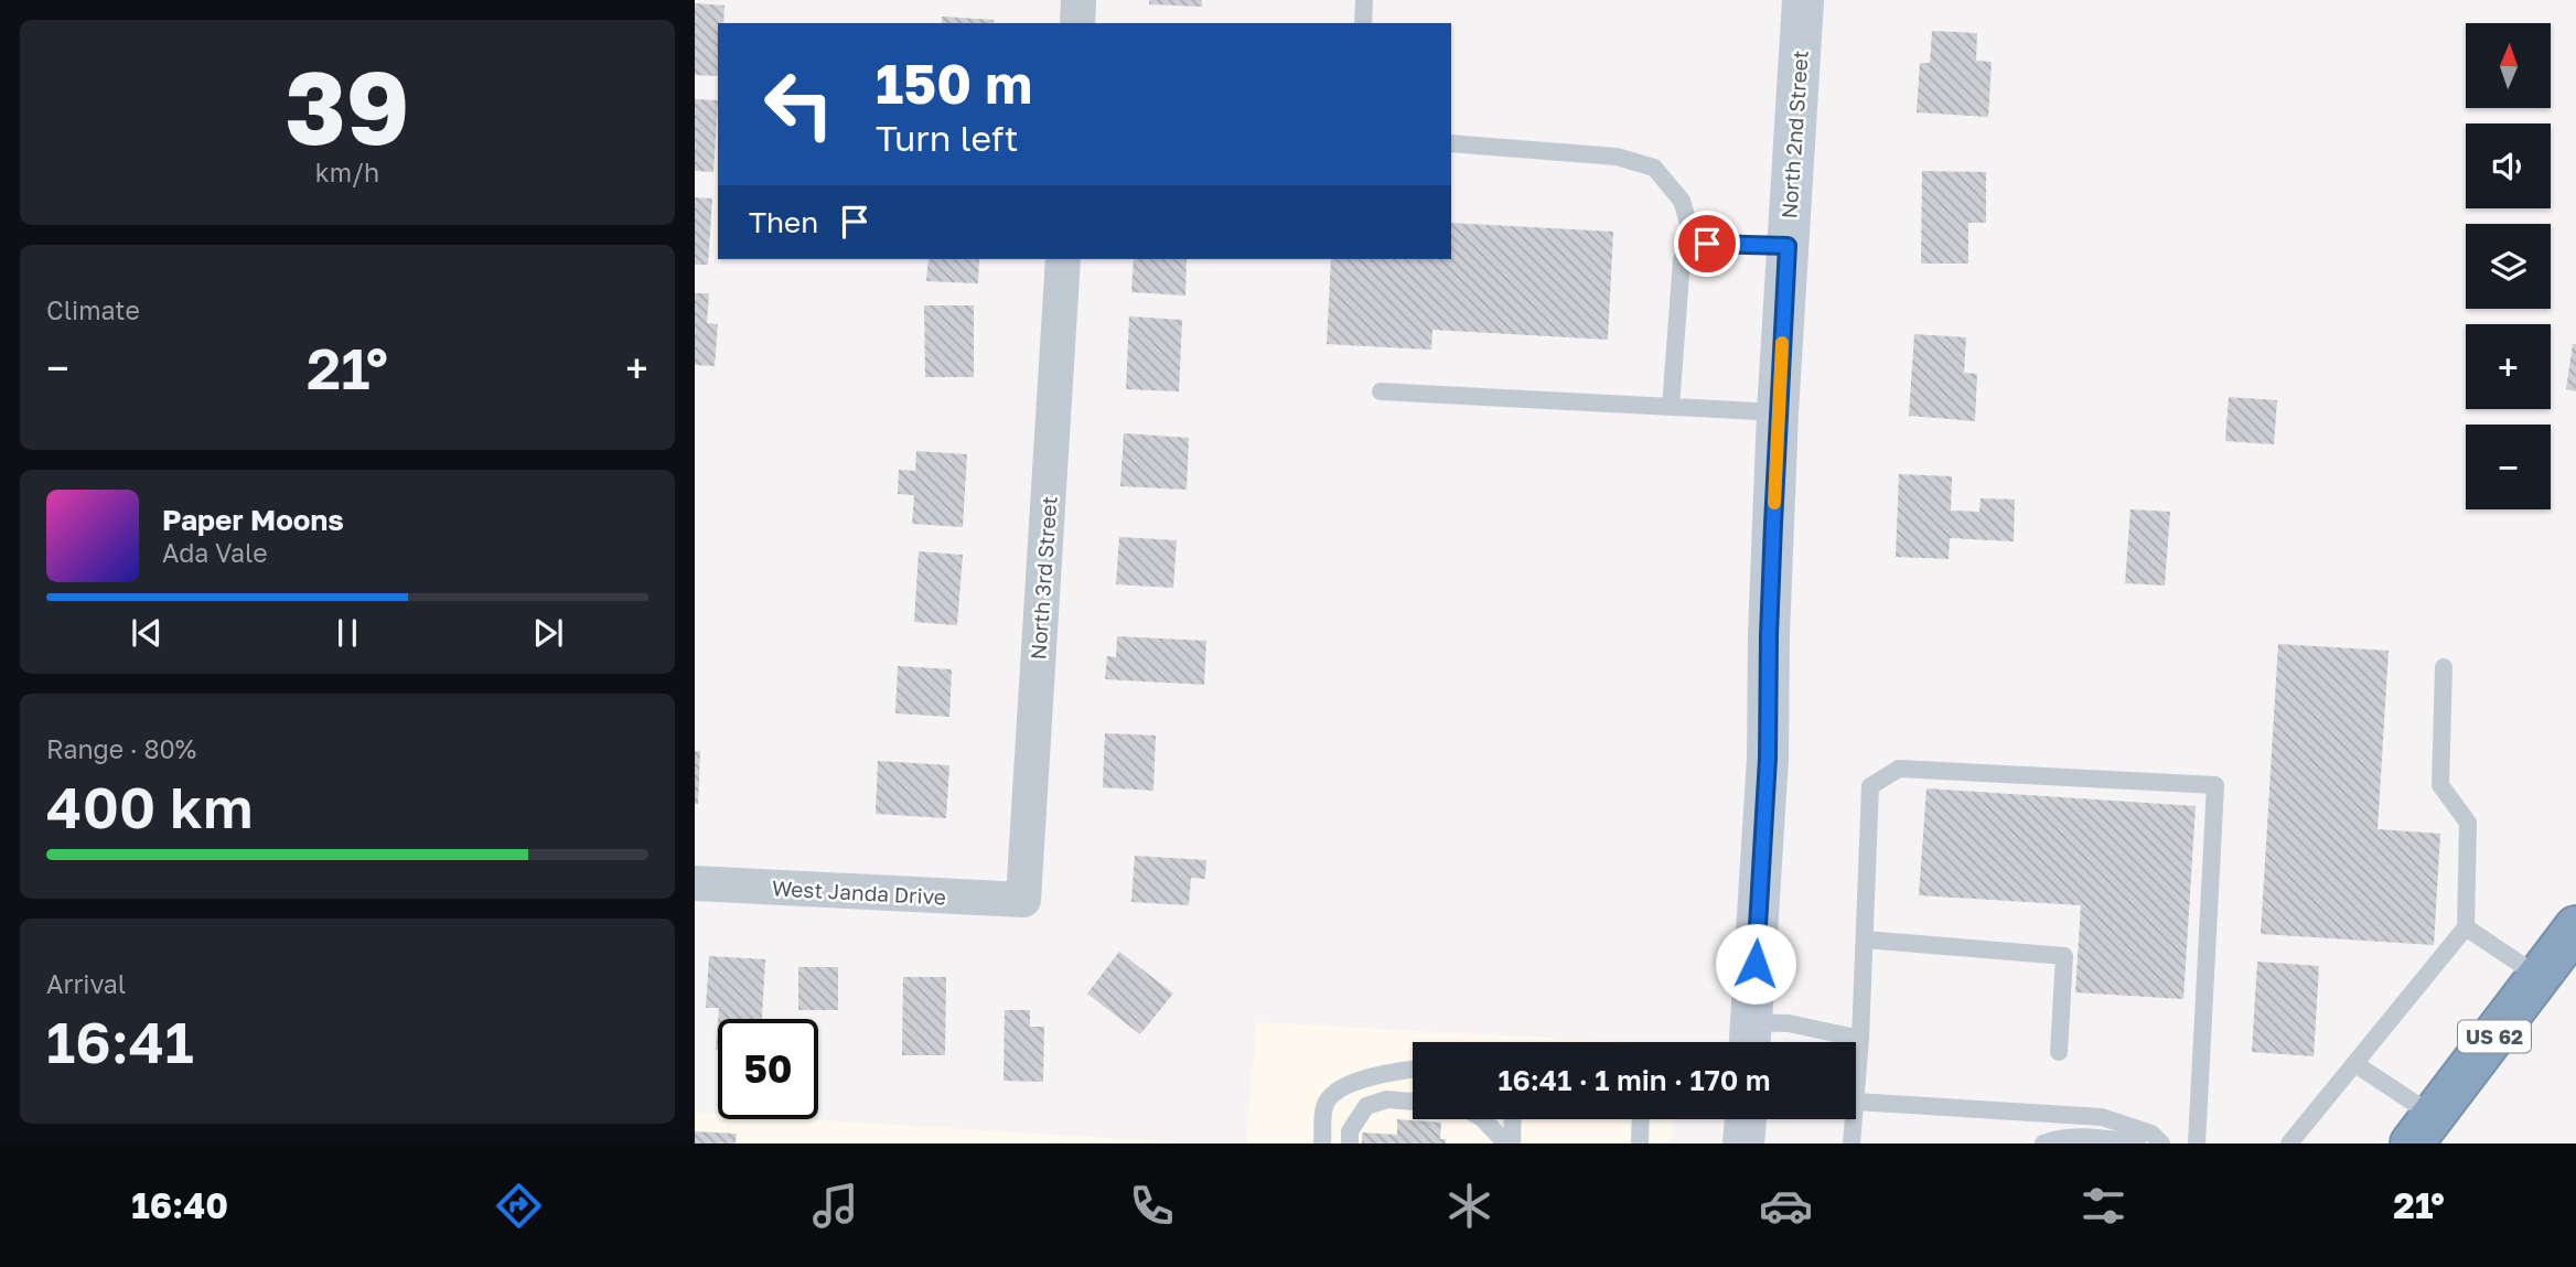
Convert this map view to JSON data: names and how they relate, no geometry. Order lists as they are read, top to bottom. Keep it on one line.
{"streets":{"highway":["US 62"],"main road":["North 2nd Street"],"street":["North 3rd Street","West Janda Drive"]},"crossings":[["North 3rd Street","West Janda Drive"]],"north":"top","page":{"tile":[["39","km/h"],"Climate",["Range · 80%","400 km"],["Arrival","16:41"]],"map_buttons":["+","−"],"turn":["150 m","Turn left"],"then":"Then","heat":["−","21°","+"],"song":["Paper Moons","Ada Vale"],"limit":"50","trip":"16:41 · 1 min · 170 m","tabs":["16:40","21°"]}}
